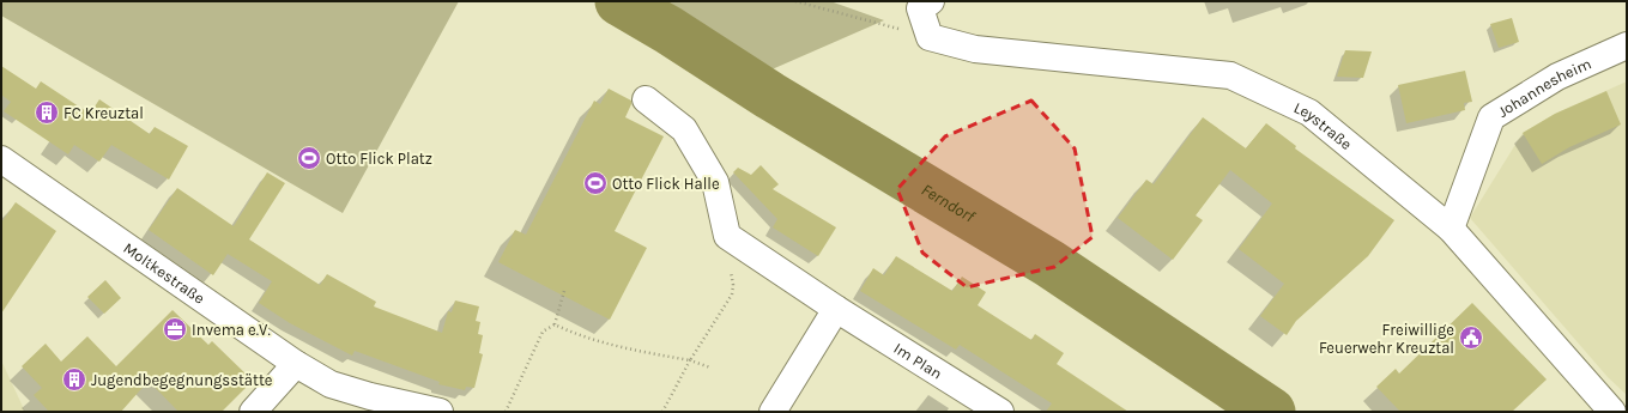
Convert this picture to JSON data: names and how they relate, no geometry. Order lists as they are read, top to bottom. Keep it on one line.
{"streets":{"street":["Johannesheim","Leystraße","Moltkestraße","Im Plan"]},"crossings":[["Johannesheim","Leystraße"]],"water":["Ferndorf"],"places":{"building":["FC Kreuztal","Jugendbegegnungsstätte"],"sports":["Otto Flick Platz","Otto Flick Halle"],"office":["Invema e.V."],"public building":["Freiwillige Feuerwehr Kreuztal"]}}
